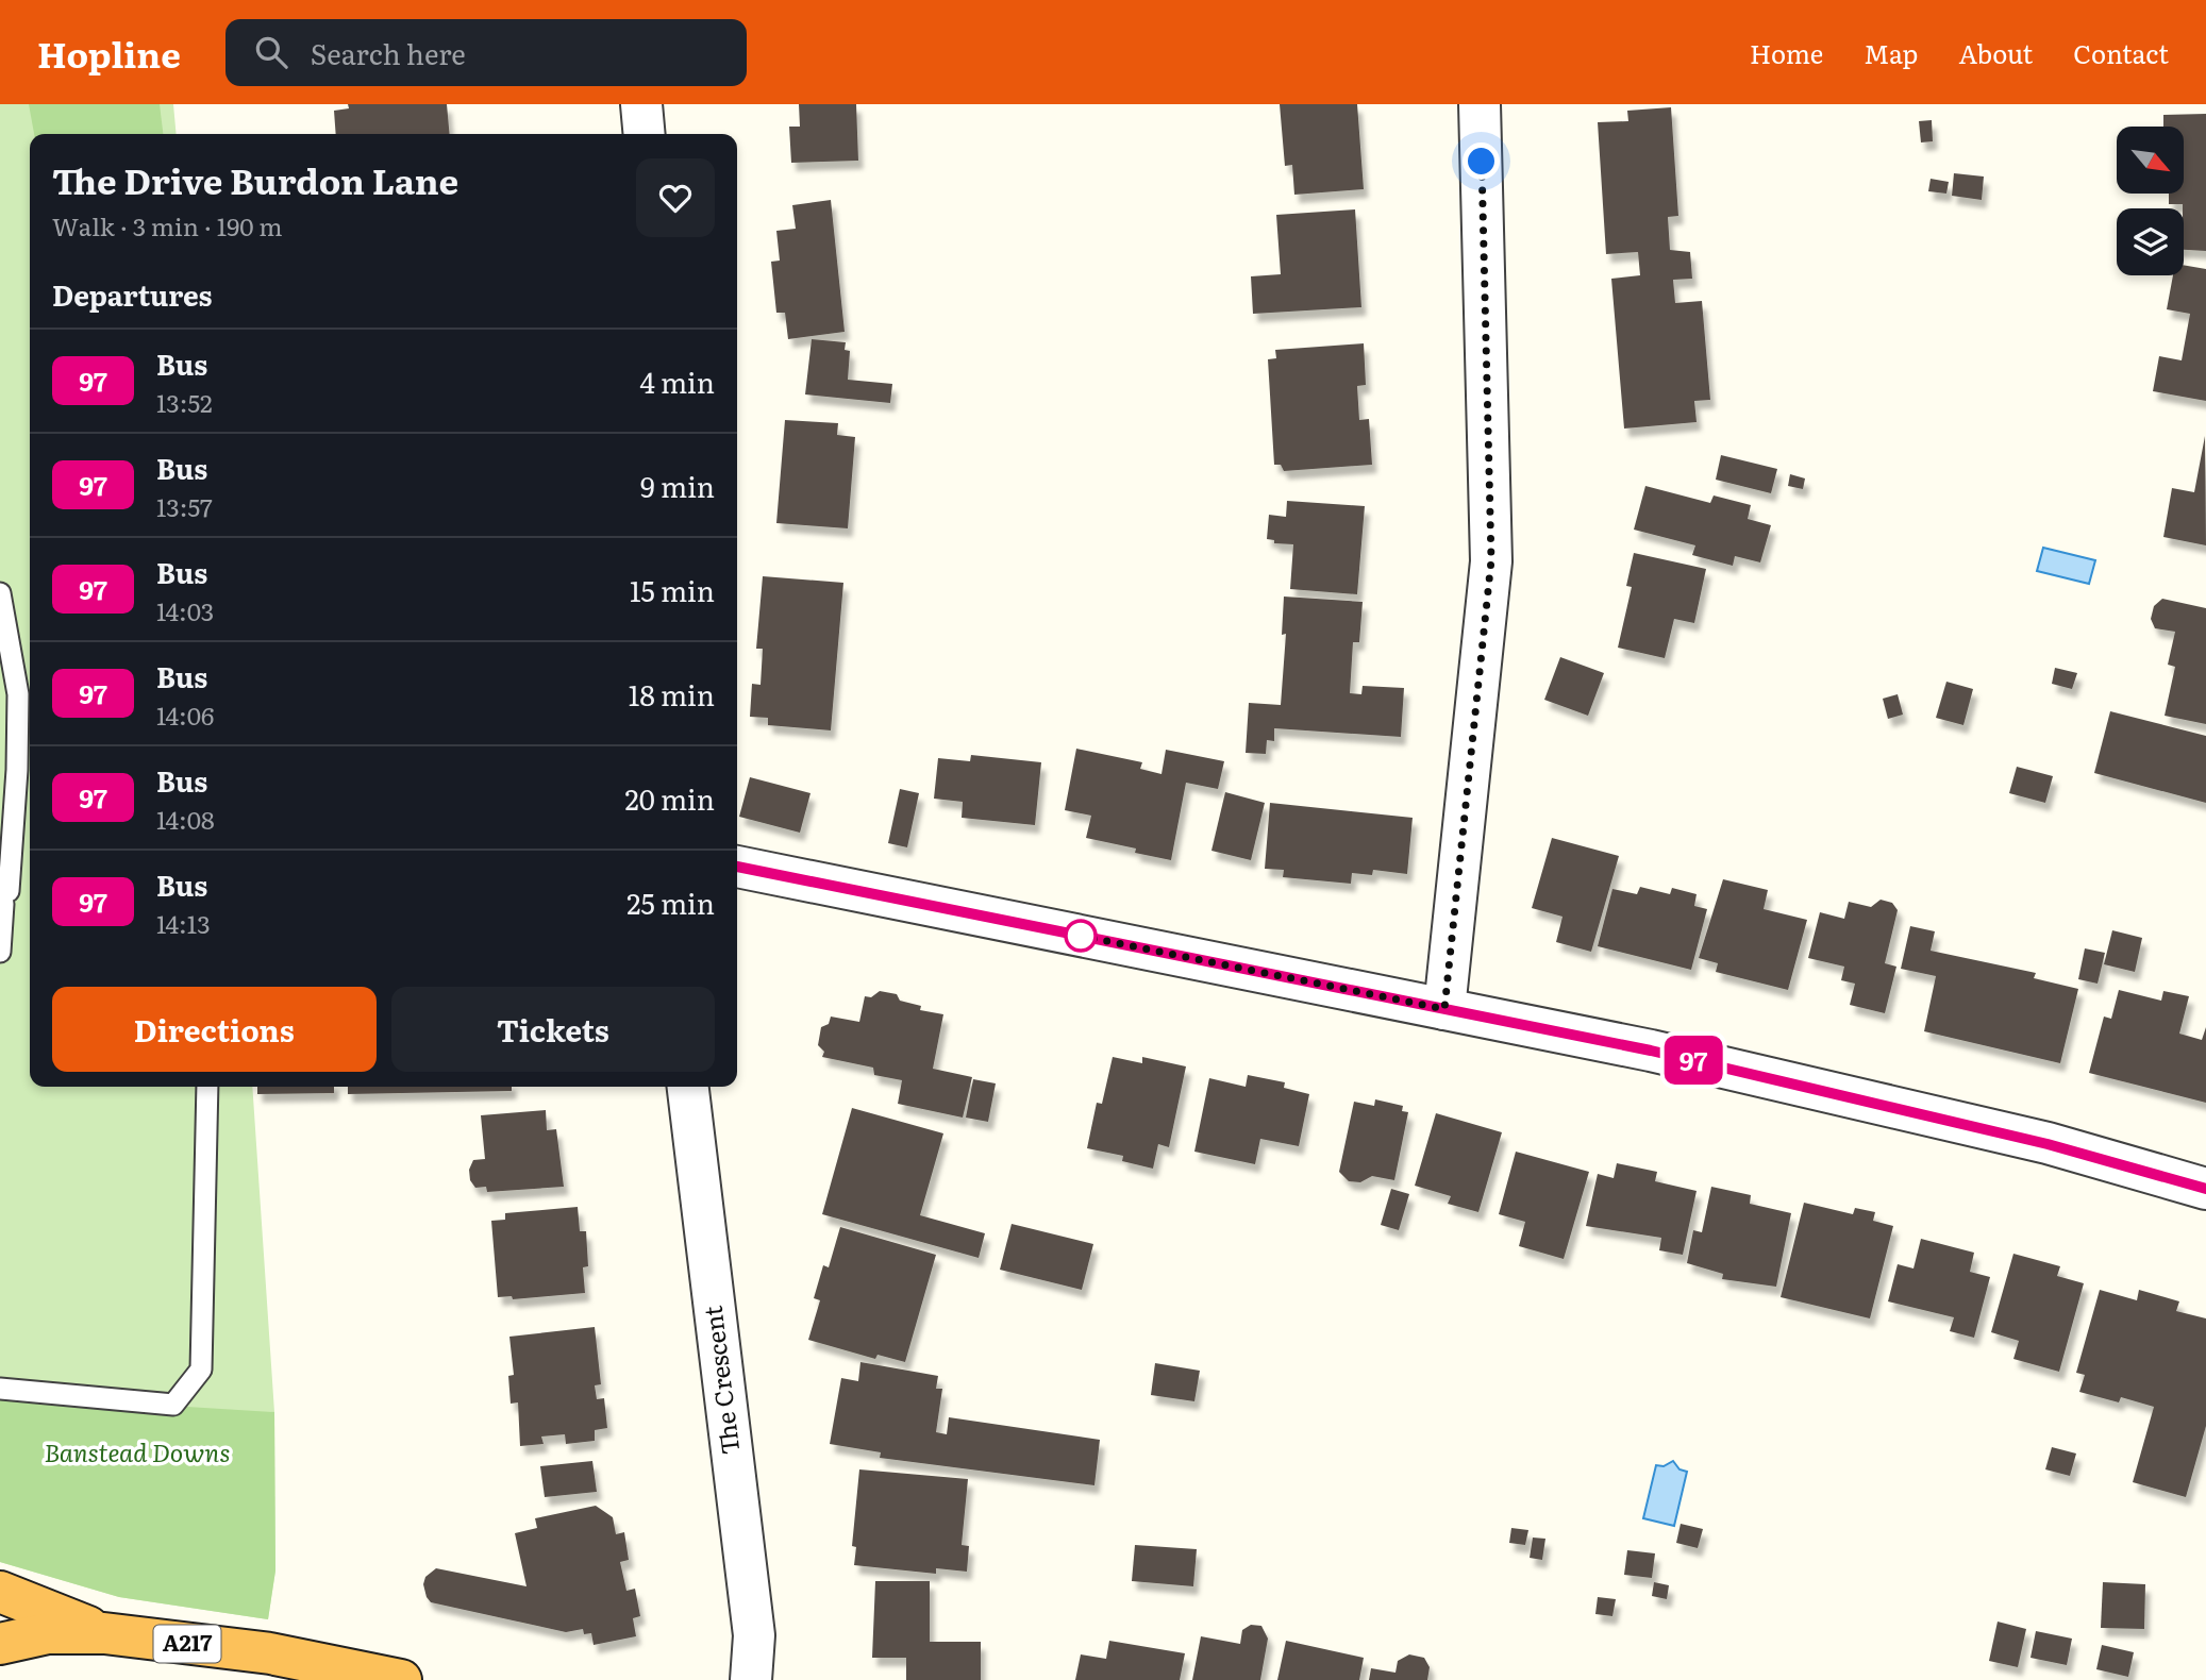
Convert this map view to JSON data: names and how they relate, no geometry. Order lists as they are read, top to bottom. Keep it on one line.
{"streets":{"highway":["A217"],"street":["The Crescent"]},"parks":["Banstead Downs"],"lines":["bus line 97"],"north":"bottom right","page":{"header":"Hopline","search":"Search here","nav":["Home","Map","About","Contact"],"on_map":"97","heading":[["The Drive Burdon Lane","Walk · 3 min · 190 m"],"Departures"],"list":[{"mark":"97","name":"Bus","note":"13:52","value":"4 min"},{"mark":"97","name":"Bus","note":"13:57","value":"9 min"},{"mark":"97","name":"Bus","note":"14:03","value":"15 min"},{"mark":"97","name":"Bus","note":"14:06","value":"18 min"},{"mark":"97","name":"Bus","note":"14:08","value":"20 min"},{"mark":"97","name":"Bus","note":"14:13","value":"25 min"}],"buttons":["Directions","Tickets"]}}
